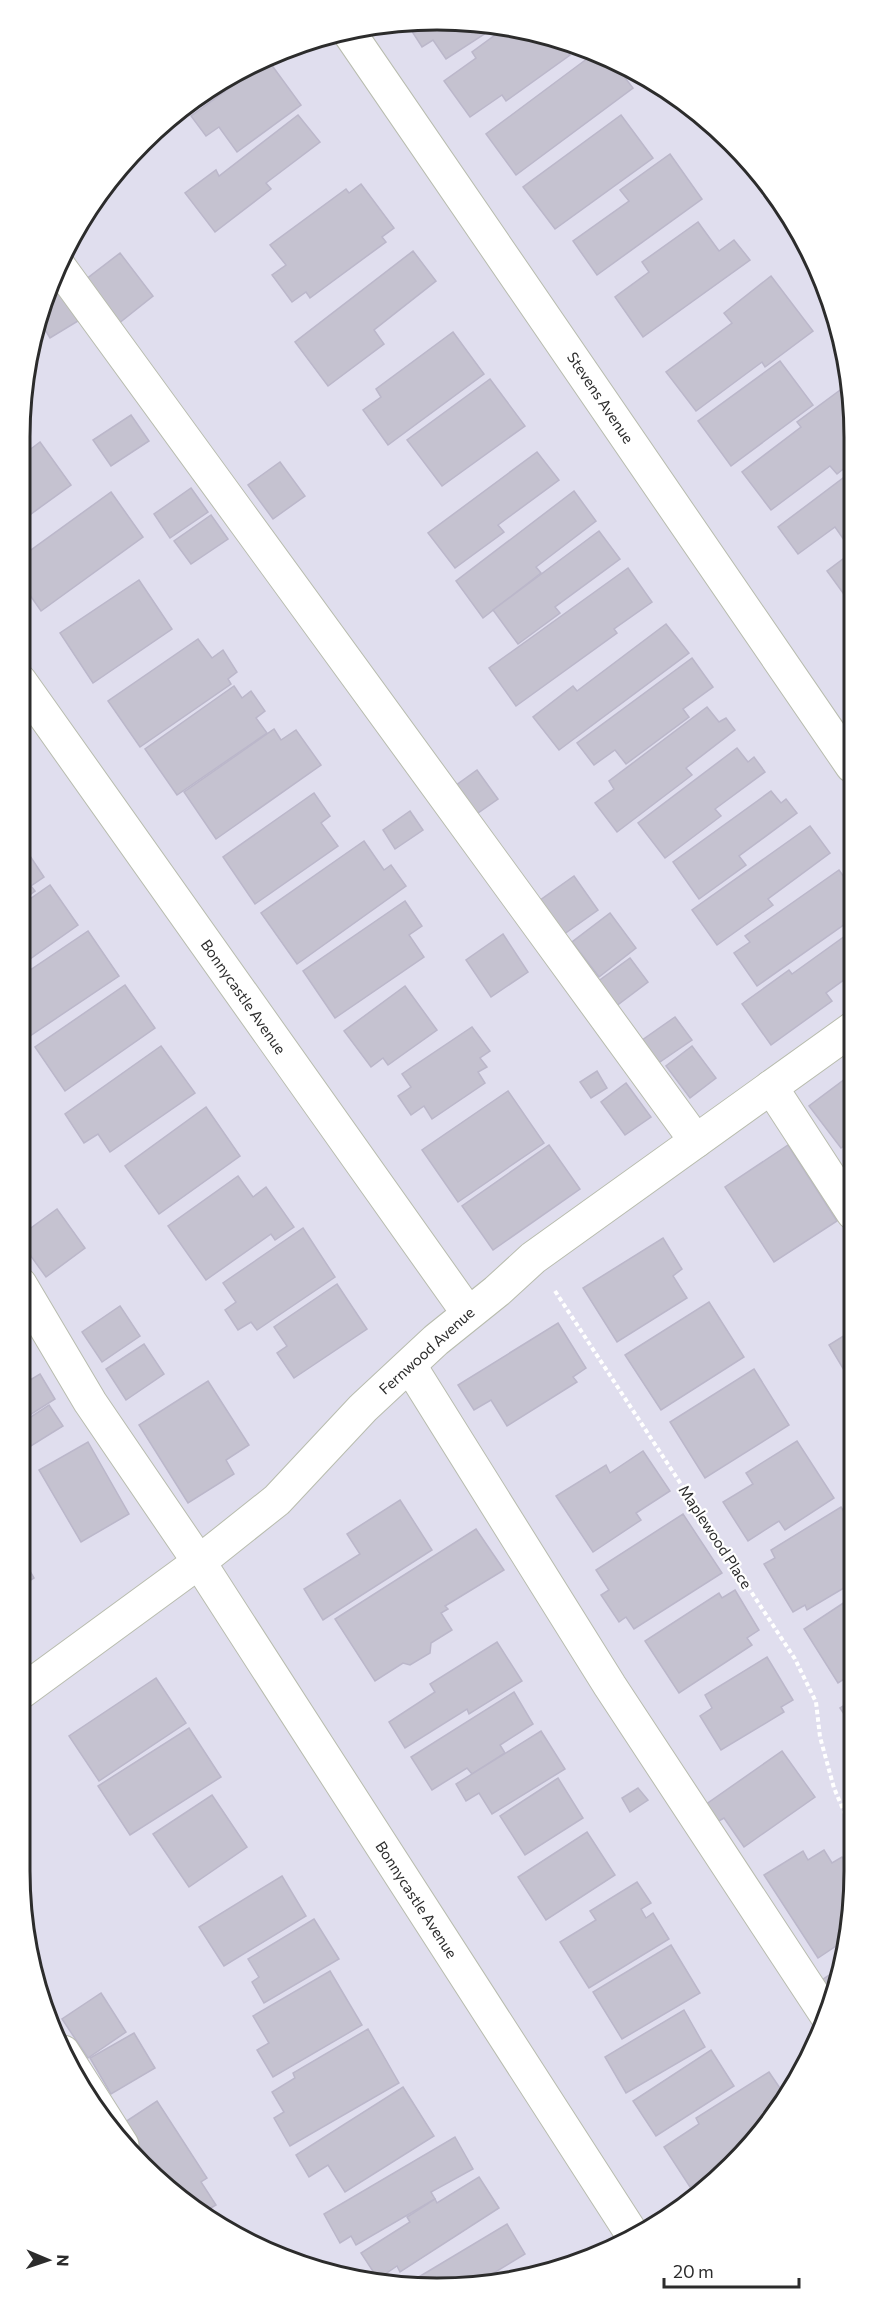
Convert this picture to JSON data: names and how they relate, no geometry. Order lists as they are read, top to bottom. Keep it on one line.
{"streets":{"street":["Stevens Avenue","Bonnycastle Avenue","Fernwood Avenue"],"path":["Maplewood Place"]},"crossings":[["Bonnycastle Avenue","Fernwood Avenue"],["Fernwood Avenue","Maplewood Place"]],"scale_bar":"20 m","north":"right"}
